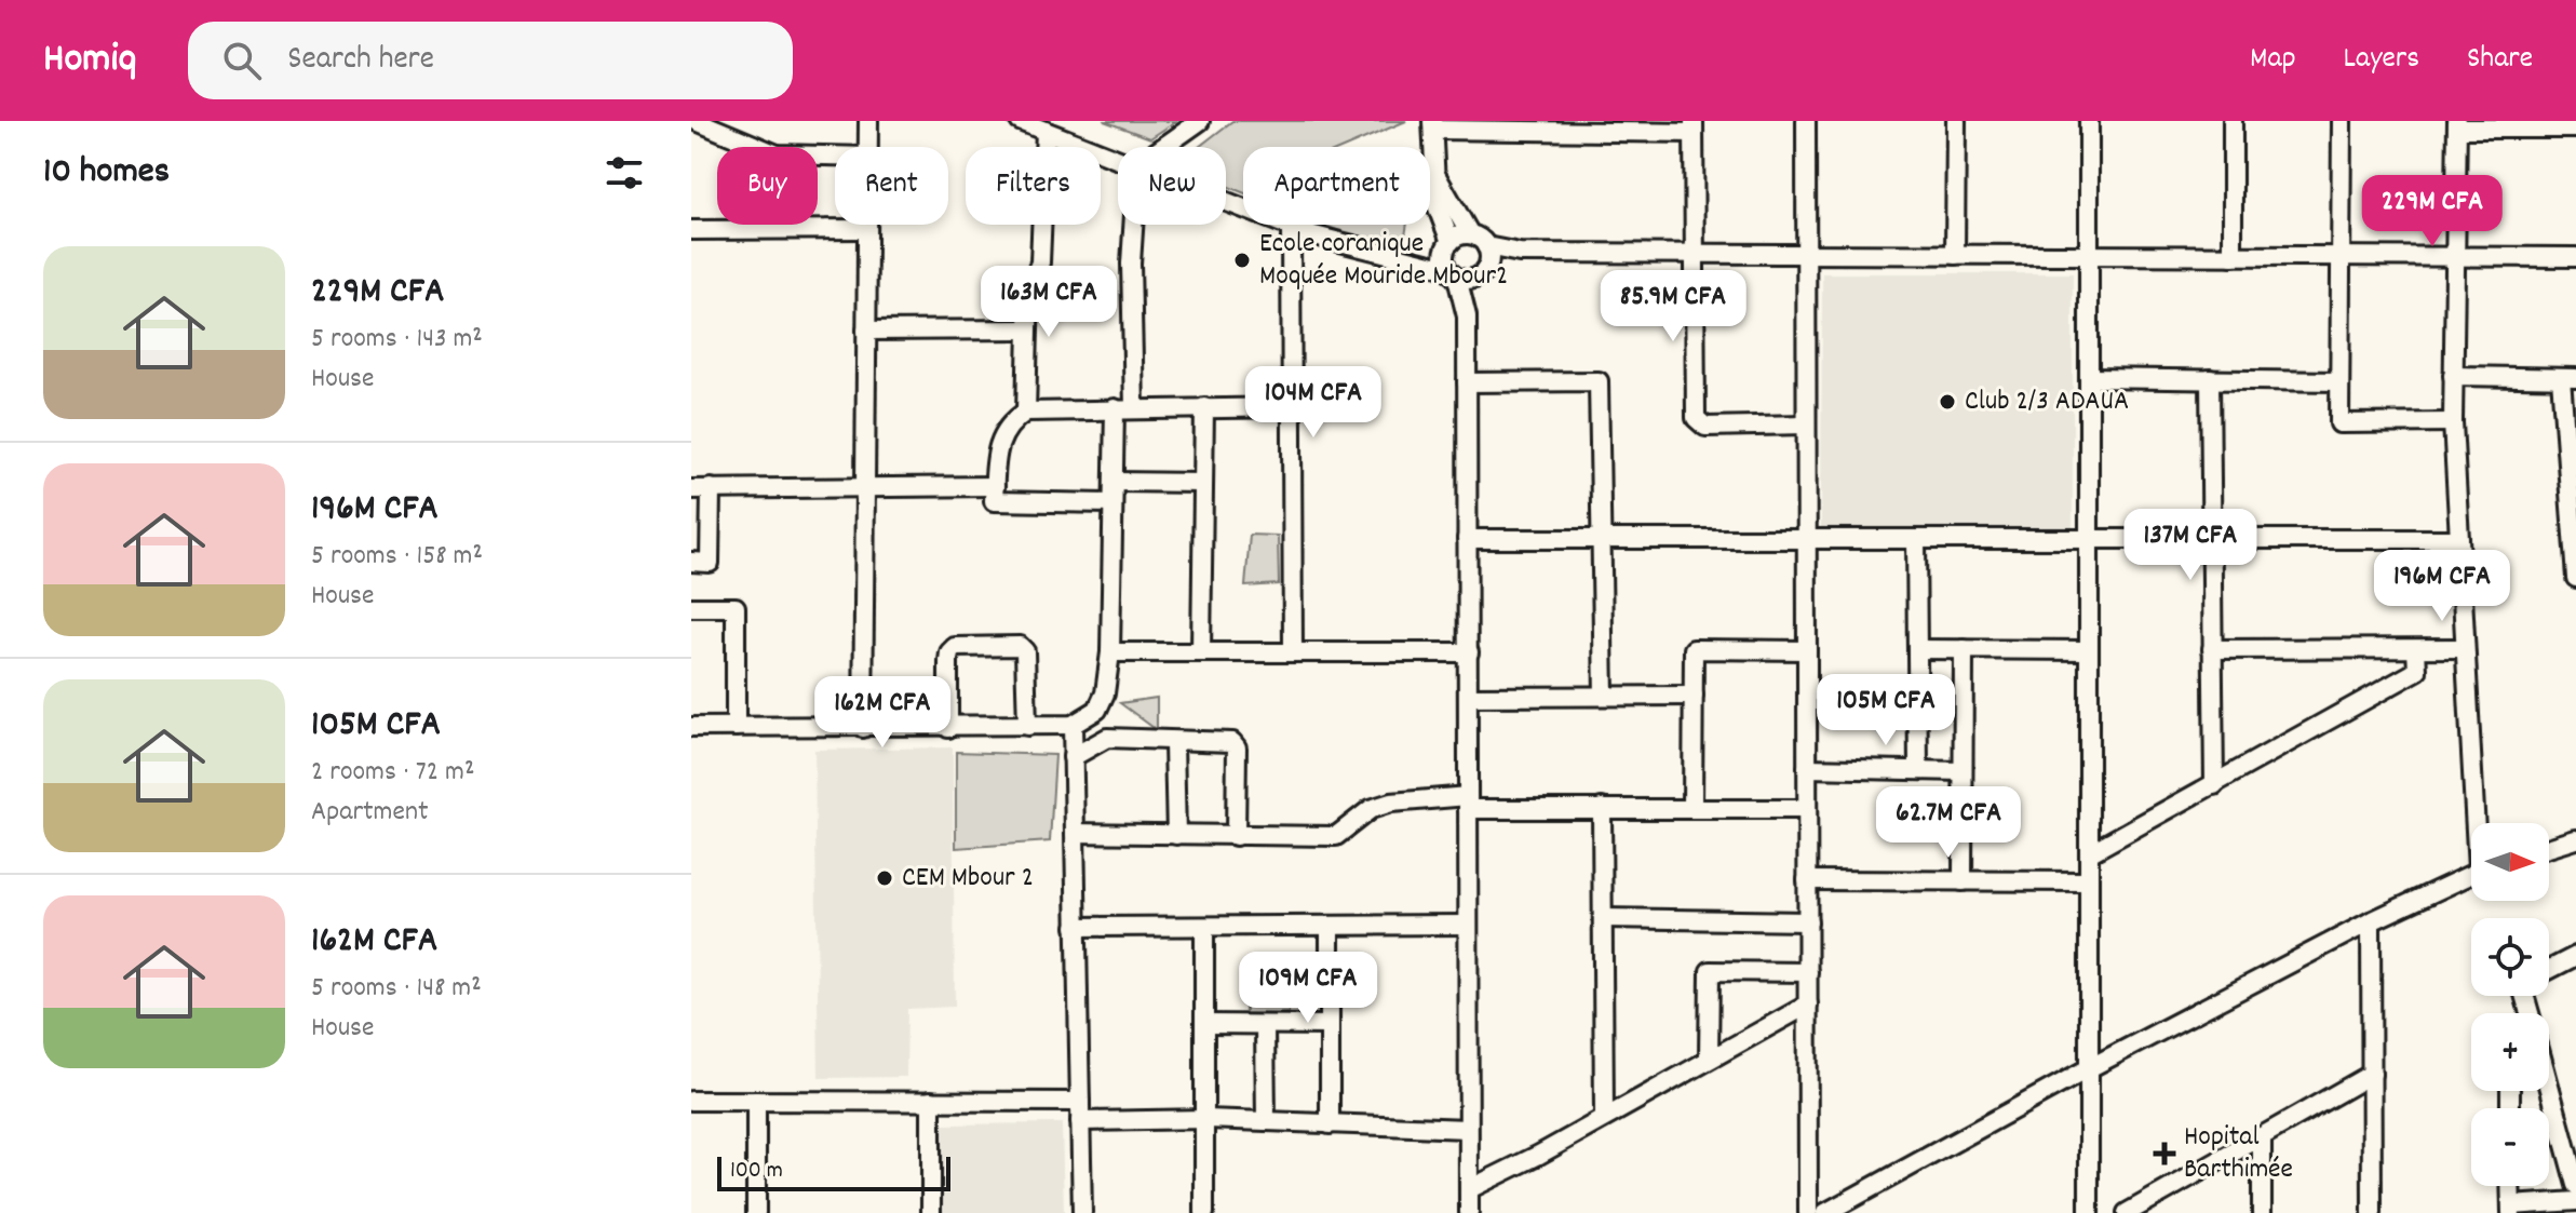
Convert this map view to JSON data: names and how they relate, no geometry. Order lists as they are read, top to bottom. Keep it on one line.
{"places":{"other":["Ecole coranique Moquée Mouride Mbour2","Club 2/3 ADAUA","CEM Mbour 2"],"health":["Hopital Barthimée"]},"scale_bar":"100 m","north":"right","page":{"header":"Homiq","search":"Search here","nav":["Map","Layers","Share"],"heading":"10 homes","chip":["Buy","Rent","Filters","New","Apartment"],"price":["229M CFA","163M CFA","85.9M CFA","104M CFA","137M CFA","196M CFA","105M CFA","162M CFA","62.7M CFA","109M CFA"],"list":[{"name":"229M CFA","note":"5 rooms · 143 m² · House"},{"name":"196M CFA","note":"5 rooms · 158 m² · House"},{"name":"105M CFA","note":"2 rooms · 72 m² · Apartment"},{"name":"162M CFA","note":"5 rooms · 148 m² · House"}],"map_buttons":["+","−"],"scale":"100 m"}}
